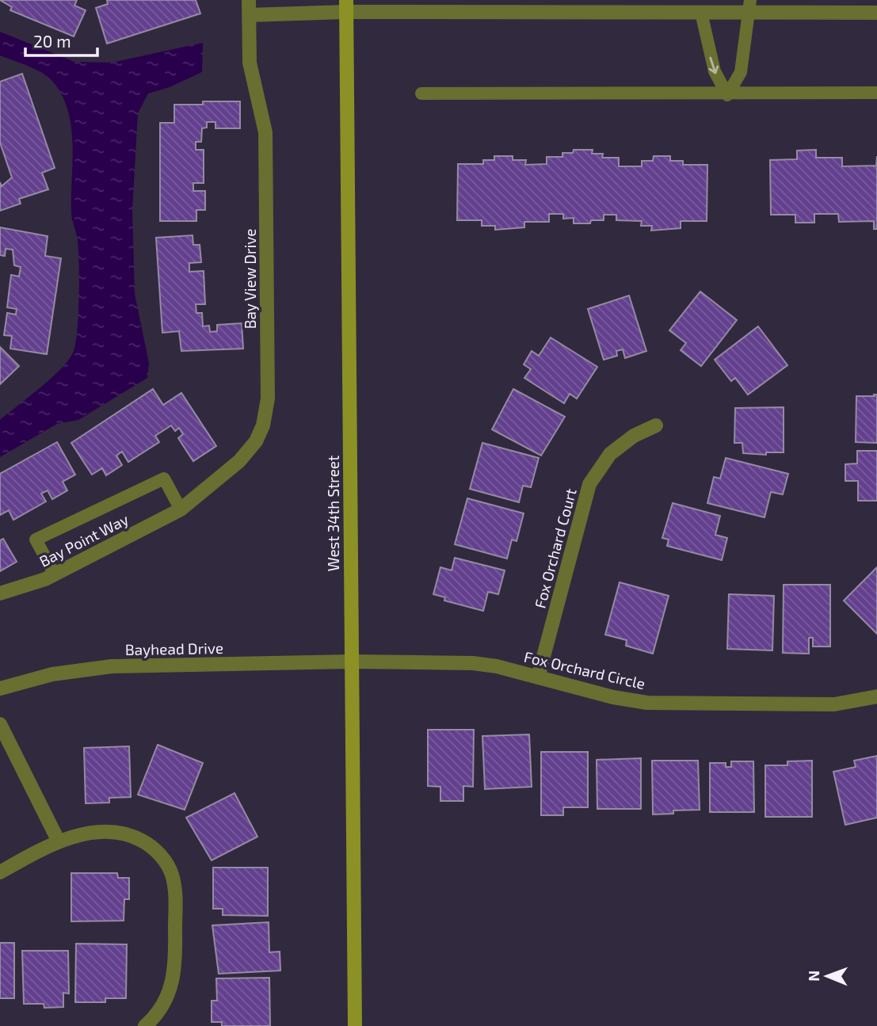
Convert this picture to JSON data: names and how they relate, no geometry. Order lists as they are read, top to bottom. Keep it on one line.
{"streets":{"street":["Bay View Drive","West 34th Street","Bay Point Way","Fox Orchard Court","Bayhead Drive","Fox Orchard Circle"]},"crossings":[["Bay View Drive","Bay Point Way"],["West 34th Street","Bayhead Drive"],["West 34th Street","Fox Orchard Circle"],["Fox Orchard Court","Fox Orchard Circle"],["Bayhead Drive","Fox Orchard Circle"]],"scale_bar":"20 m","north":"left"}
